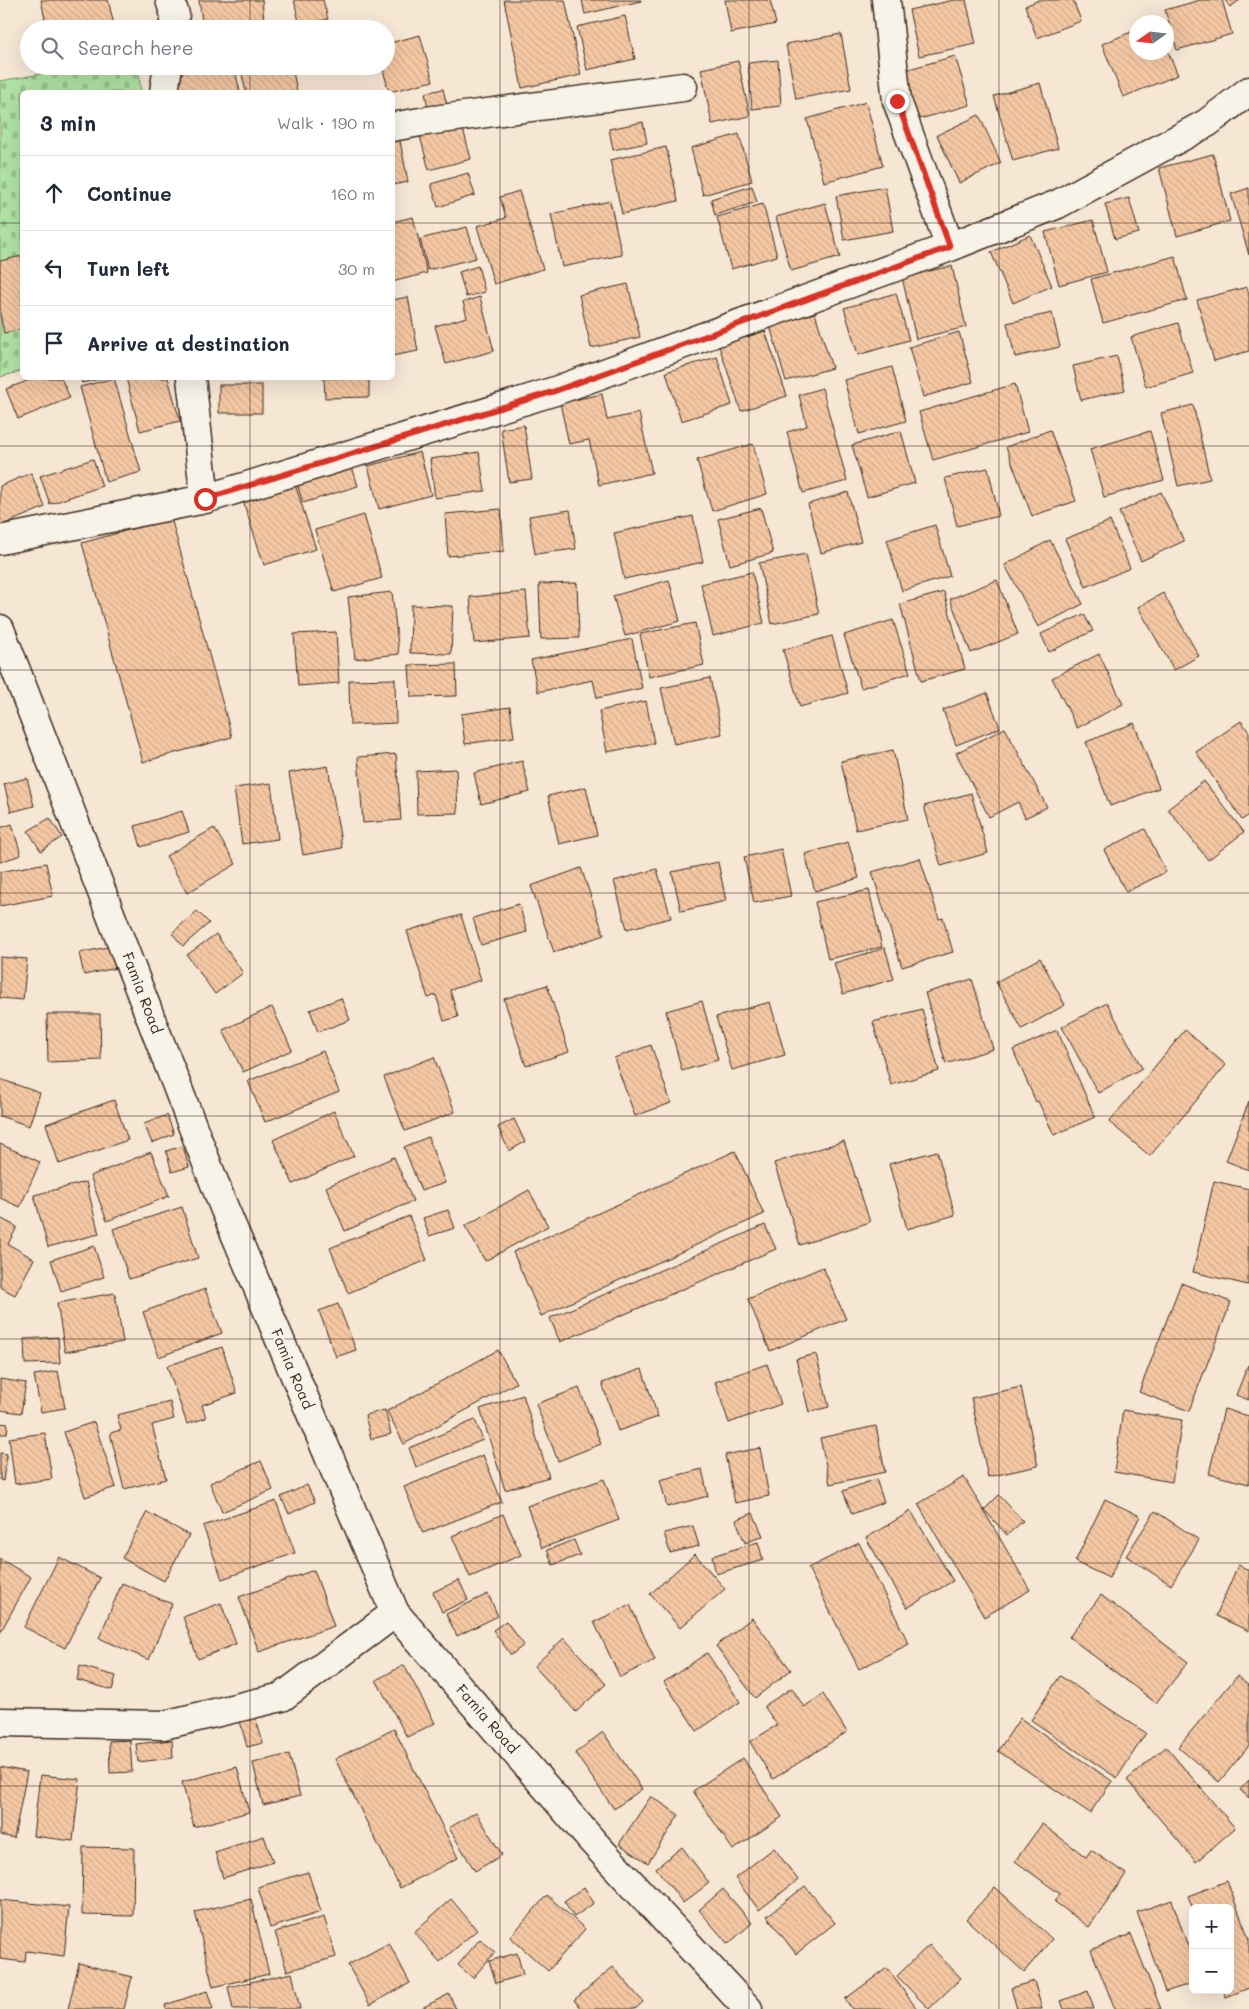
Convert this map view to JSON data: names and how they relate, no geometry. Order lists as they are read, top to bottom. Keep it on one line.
{"streets":{"street":["Famia Road"]},"north":"left","page":{"search":"Search here","heading":["3 min","Walk · 190 m"],"list":[["Continue","160 m"],["Turn left","30 m"],"Arrive at destination"],"map_buttons":["+","−"]}}
